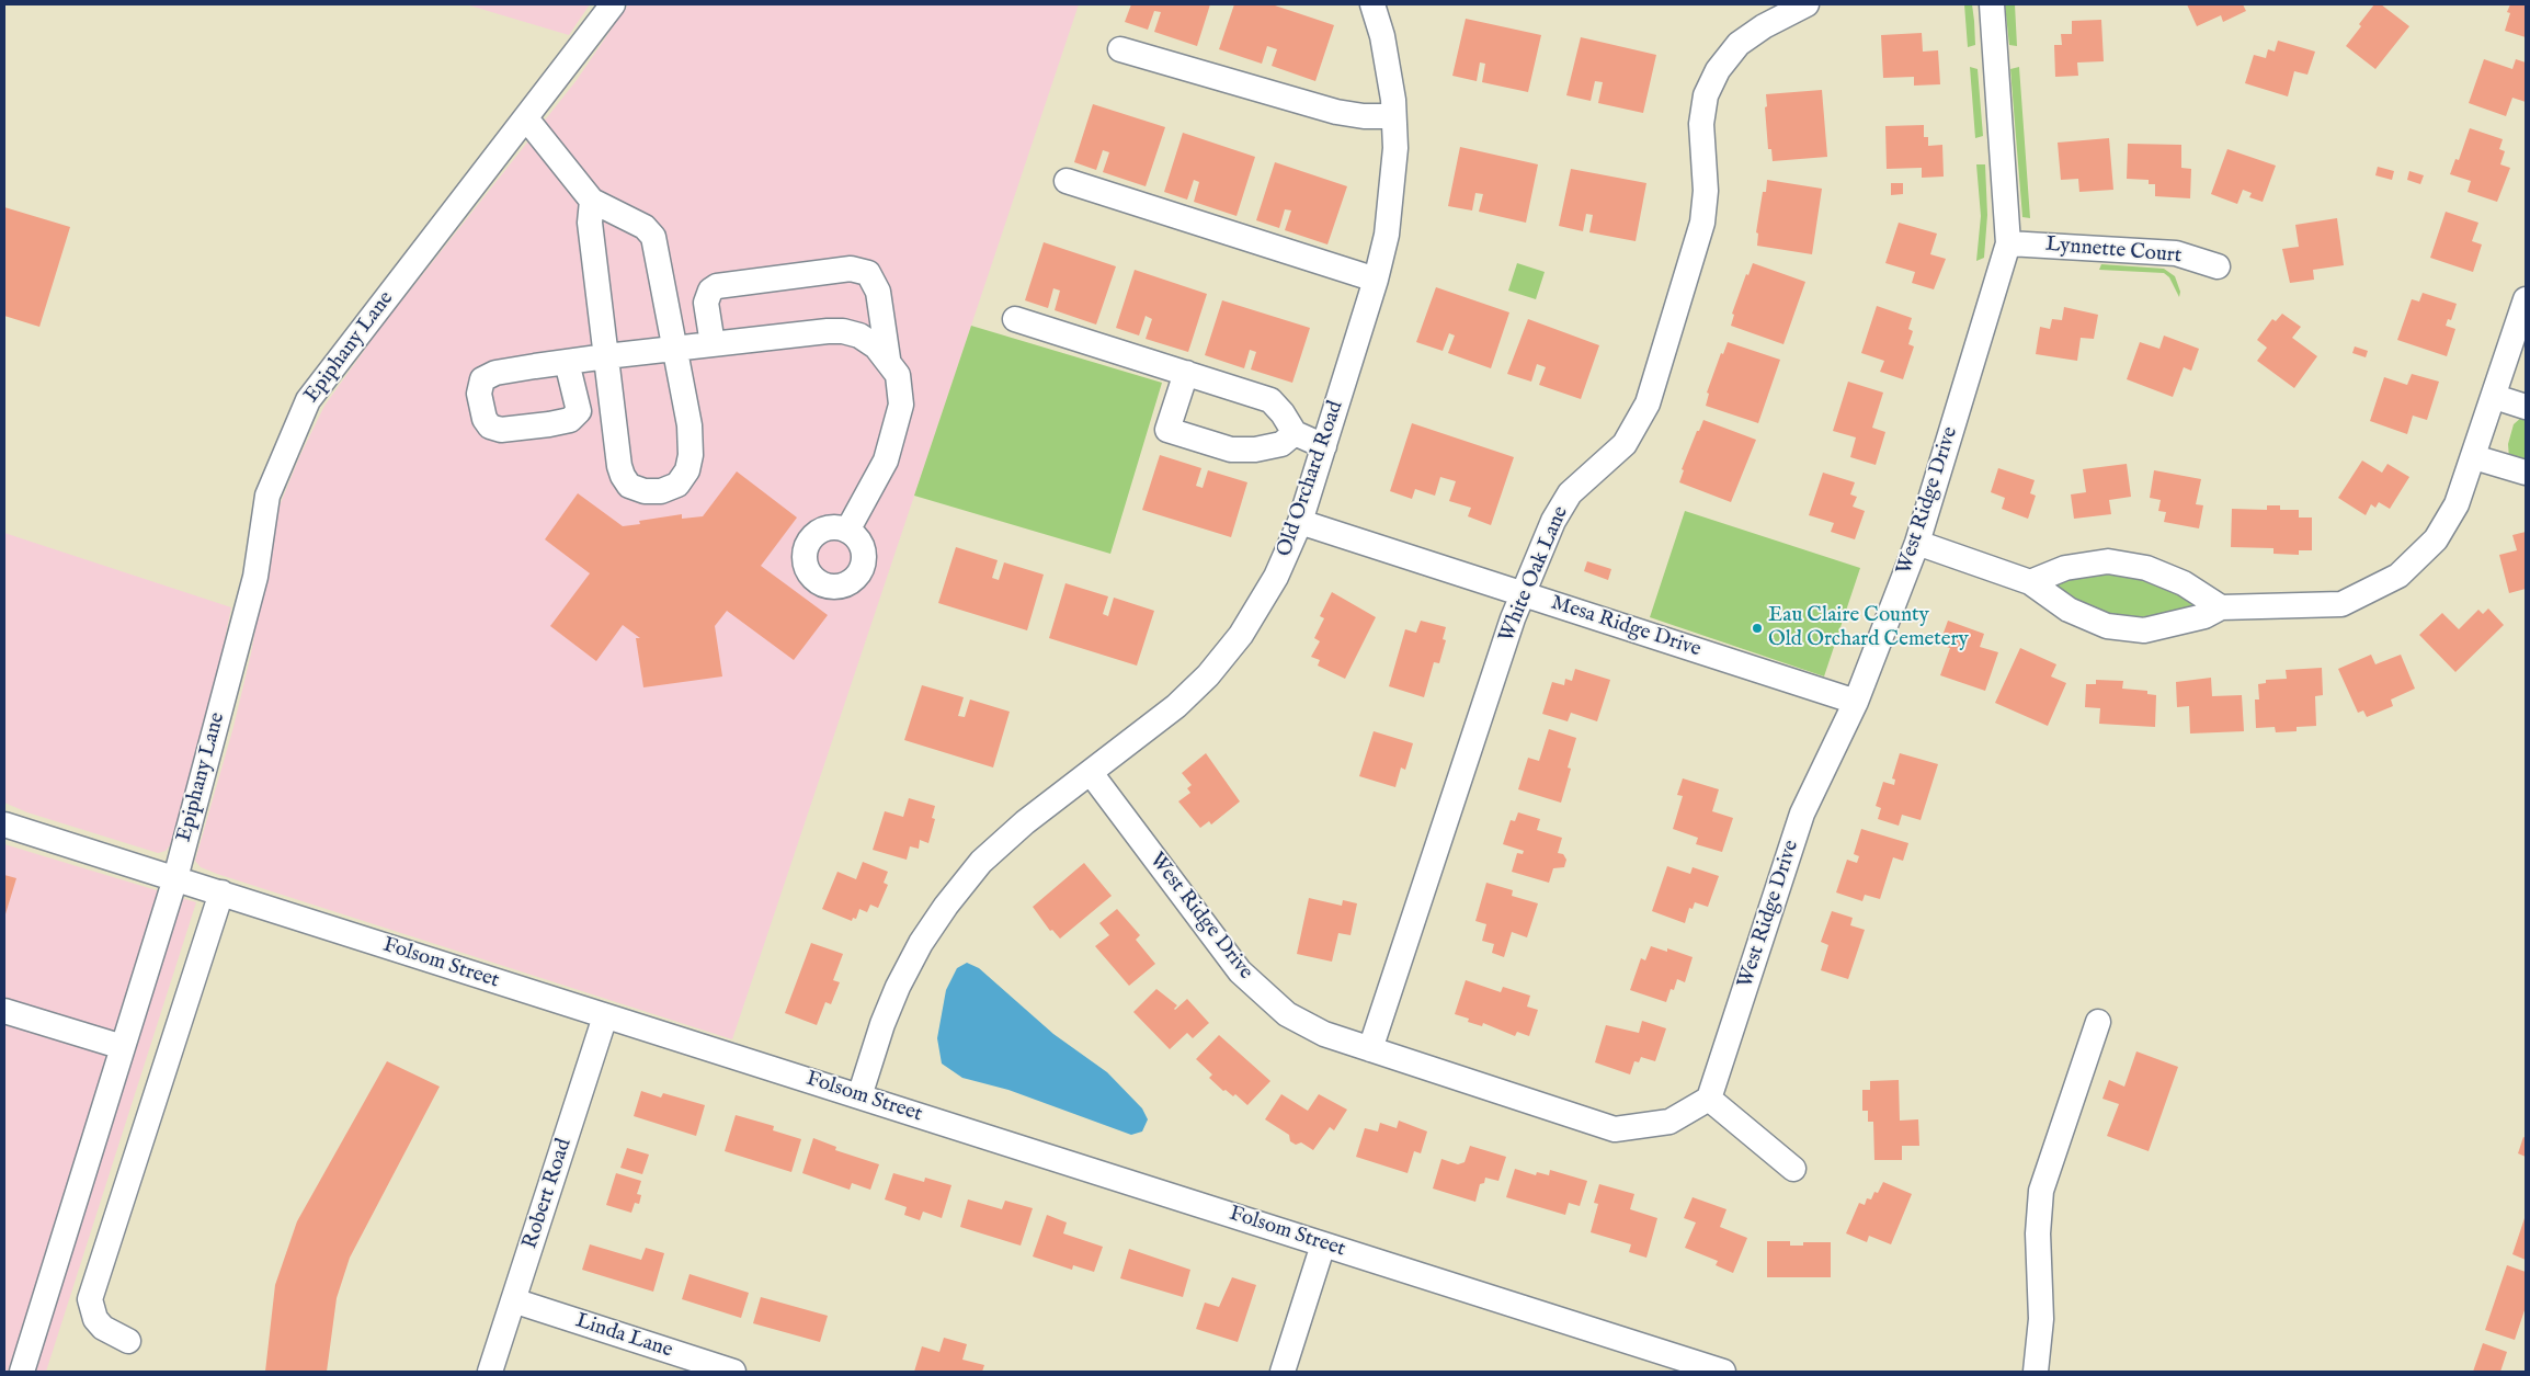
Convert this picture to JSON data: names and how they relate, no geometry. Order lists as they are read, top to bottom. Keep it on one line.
{"streets":{"street":["Lynnette Court","Epiphany Lane","Old Orchard Road","West Ridge Drive","White Oak Lane","Mesa Ridge Drive","Folsom Street","Robert Road","Linda Lane"]},"crossings":[["Lynnette Court","West Ridge Drive"],["Epiphany Lane","Folsom Street"],["Old Orchard Road","West Ridge Drive"],["Old Orchard Road","Mesa Ridge Drive"],["Old Orchard Road","Folsom Street"],["West Ridge Drive","White Oak Lane"],["West Ridge Drive","Mesa Ridge Drive"],["White Oak Lane","Mesa Ridge Drive"],["Folsom Street","Robert Road"],["Robert Road","Linda Lane"]],"places":["Eau Claire County Old Orchard Cemetery"]}
